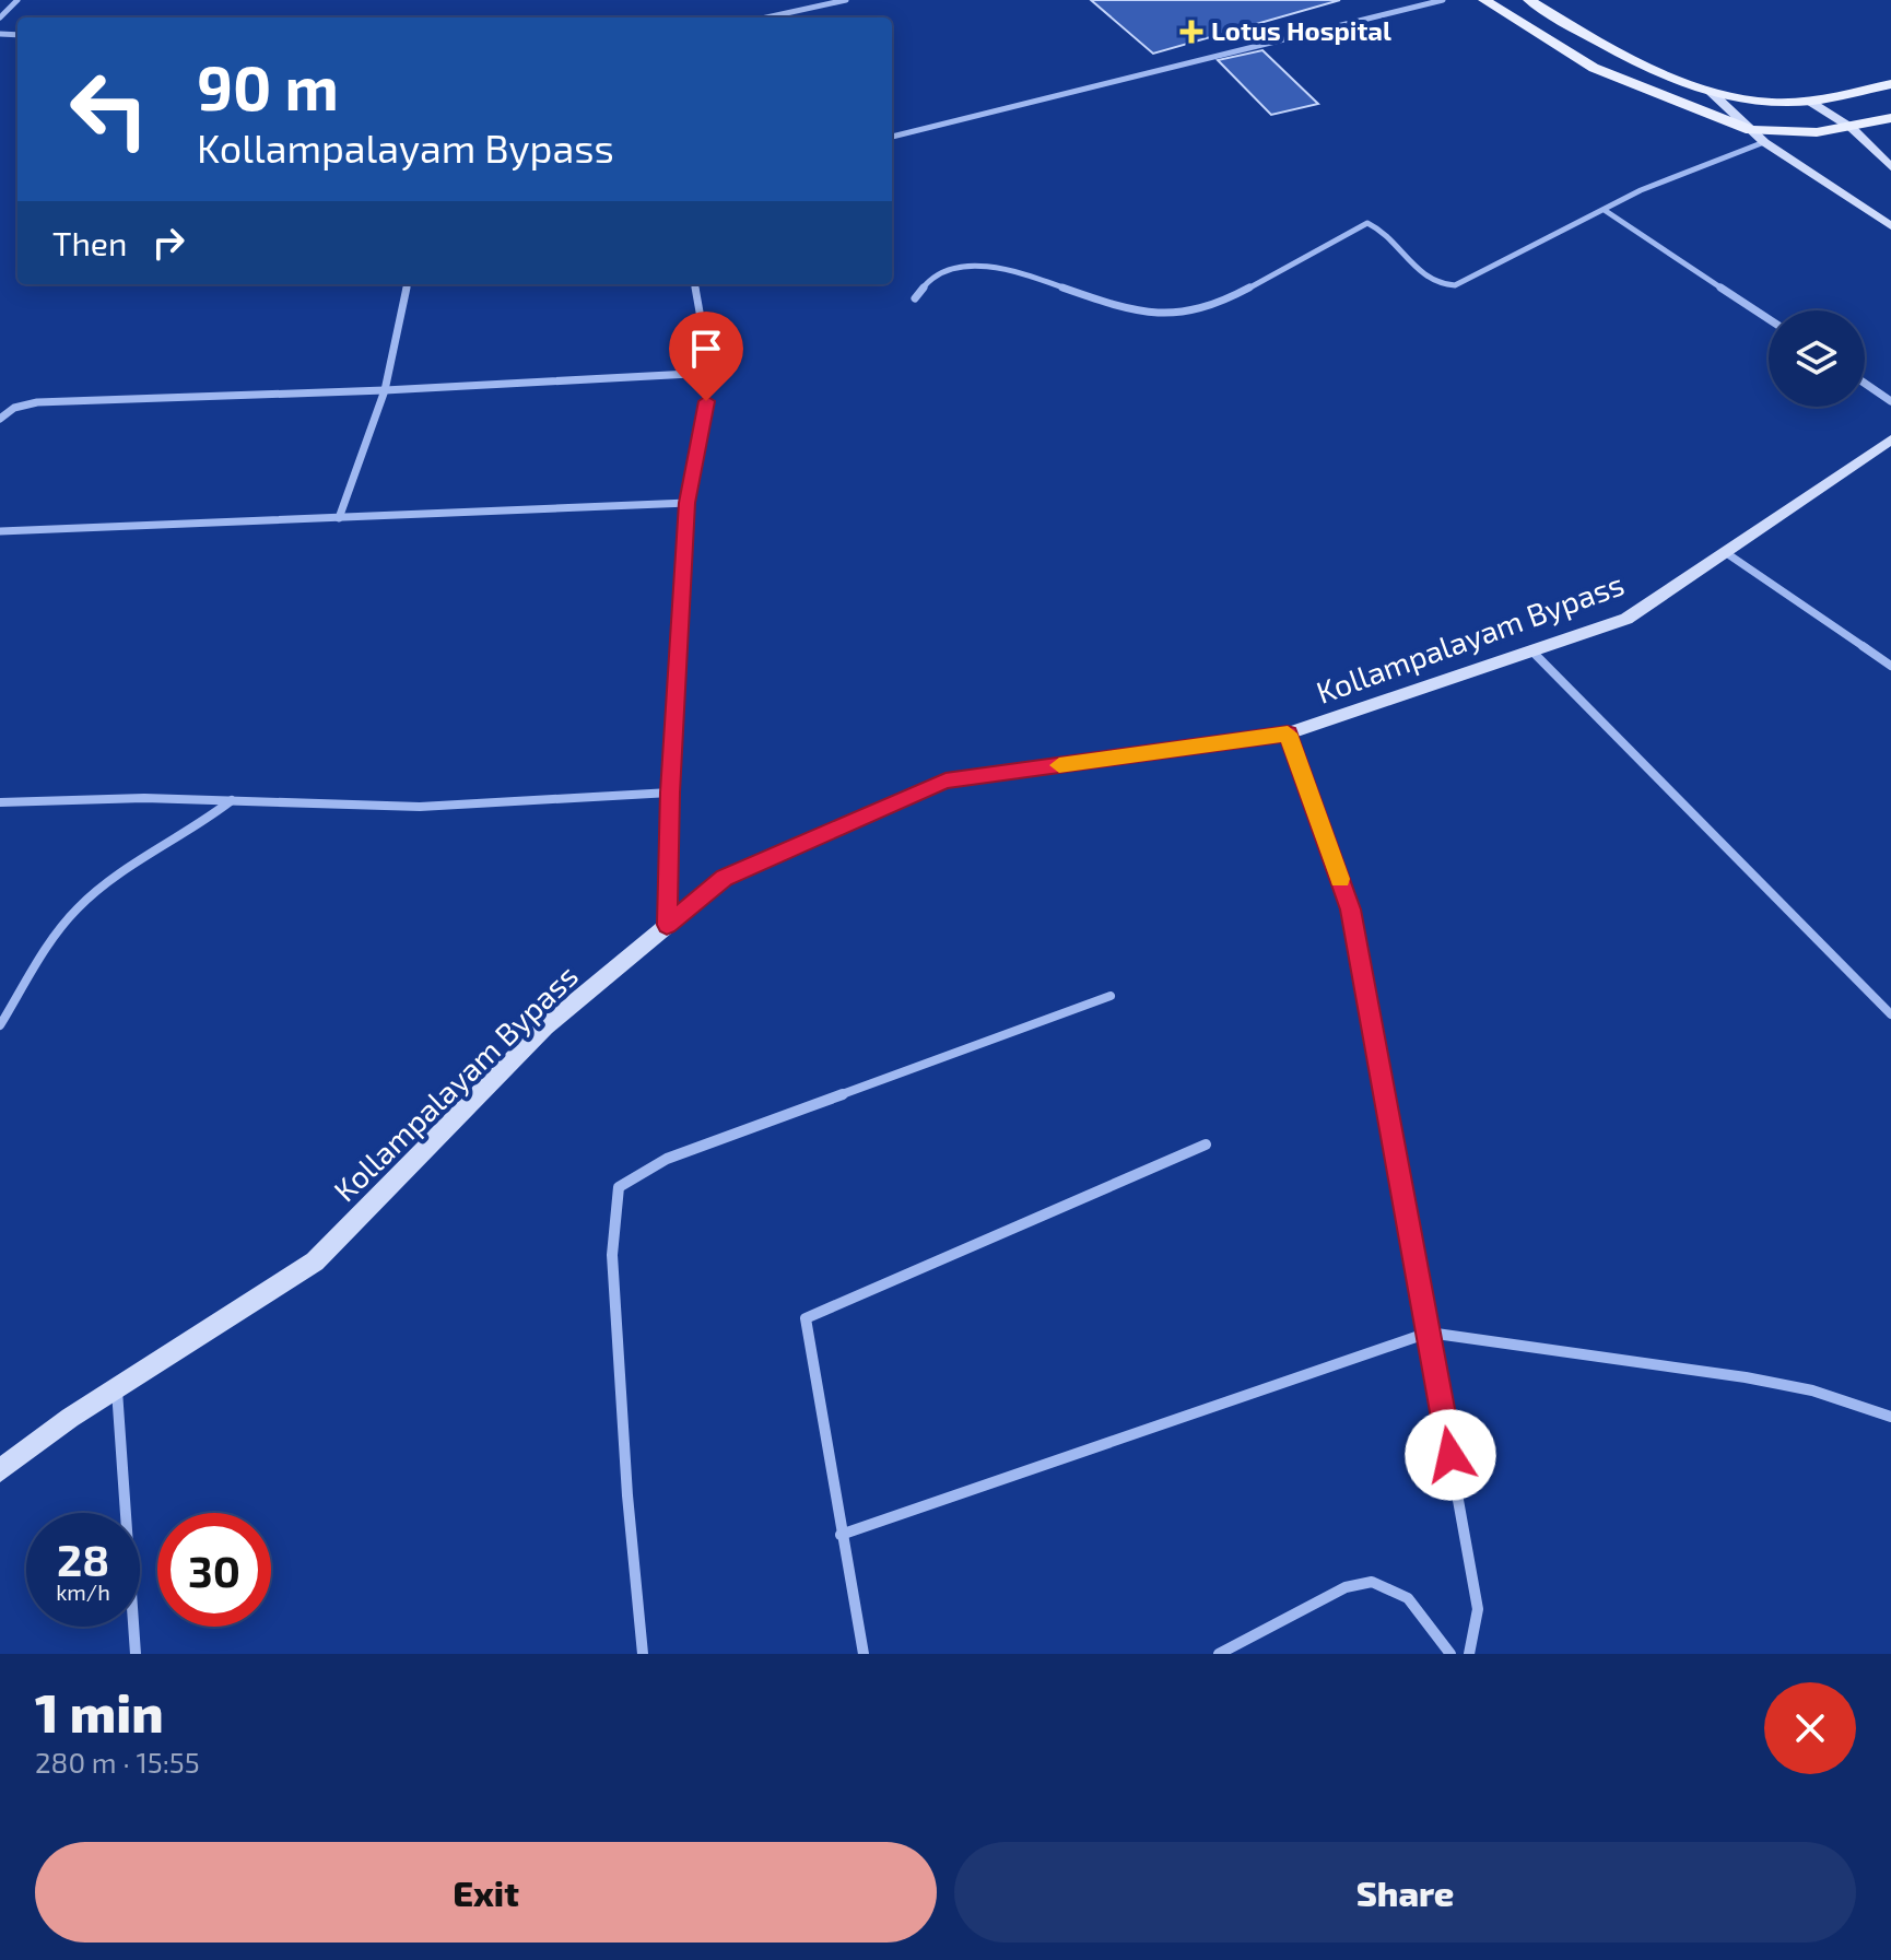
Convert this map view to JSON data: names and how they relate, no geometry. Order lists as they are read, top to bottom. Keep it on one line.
{"streets":{"street":["Kollampalayam Bypass"]},"places":{"health":["Lotus Hospital"]},"page":{"turn":["90 m","Kollampalayam Bypass"],"then":"Then","speed":"28 km/h","limit":"30","heading":["1 min","280 m · 15:55"],"buttons":["Exit","Share"]}}
